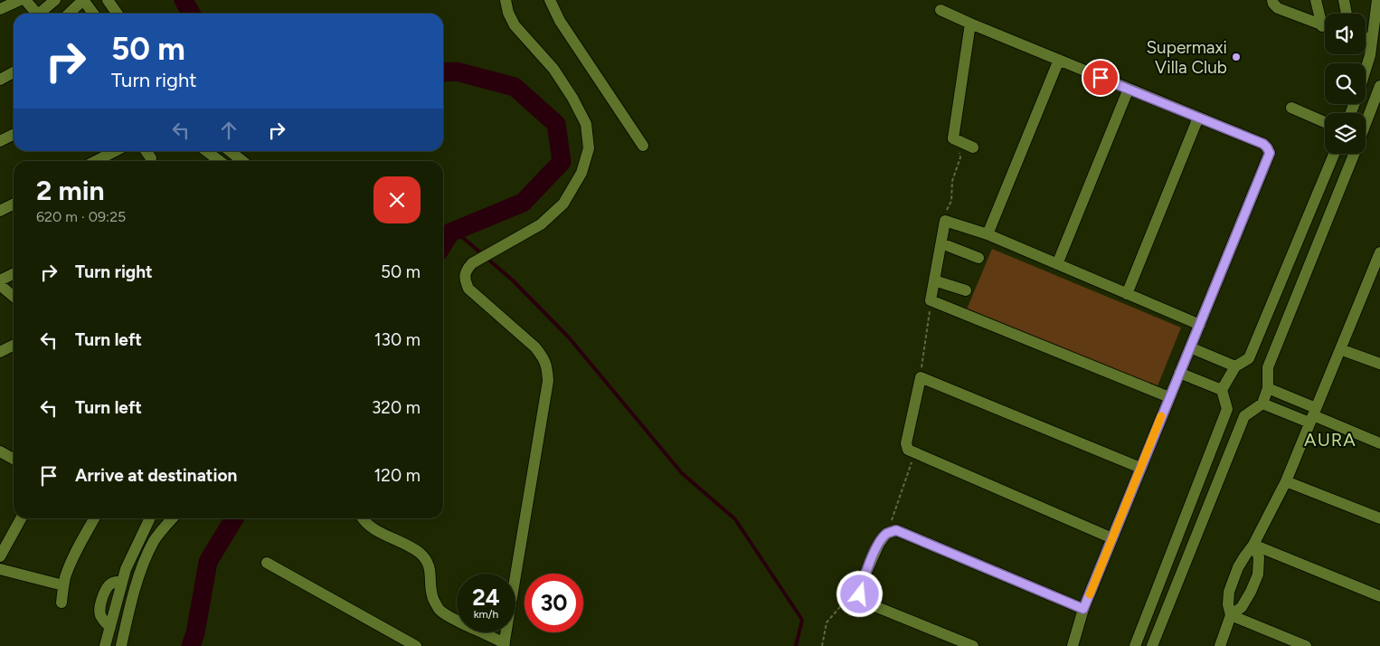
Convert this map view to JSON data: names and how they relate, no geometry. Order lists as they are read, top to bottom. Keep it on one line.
{"districts":["AURA"],"places":["Supermaxi Villa Club"],"page":{"turn":["50 m","Turn right"],"heading":["2 min","620 m · 09:25"],"list":[{"name":"Turn right","value":"50 m"},{"name":"Turn left","value":"130 m"},{"name":"Turn left","value":"320 m"},{"name":"Arrive at destination","value":"120 m"}],"speed":"24 km/h","limit":"30"}}
